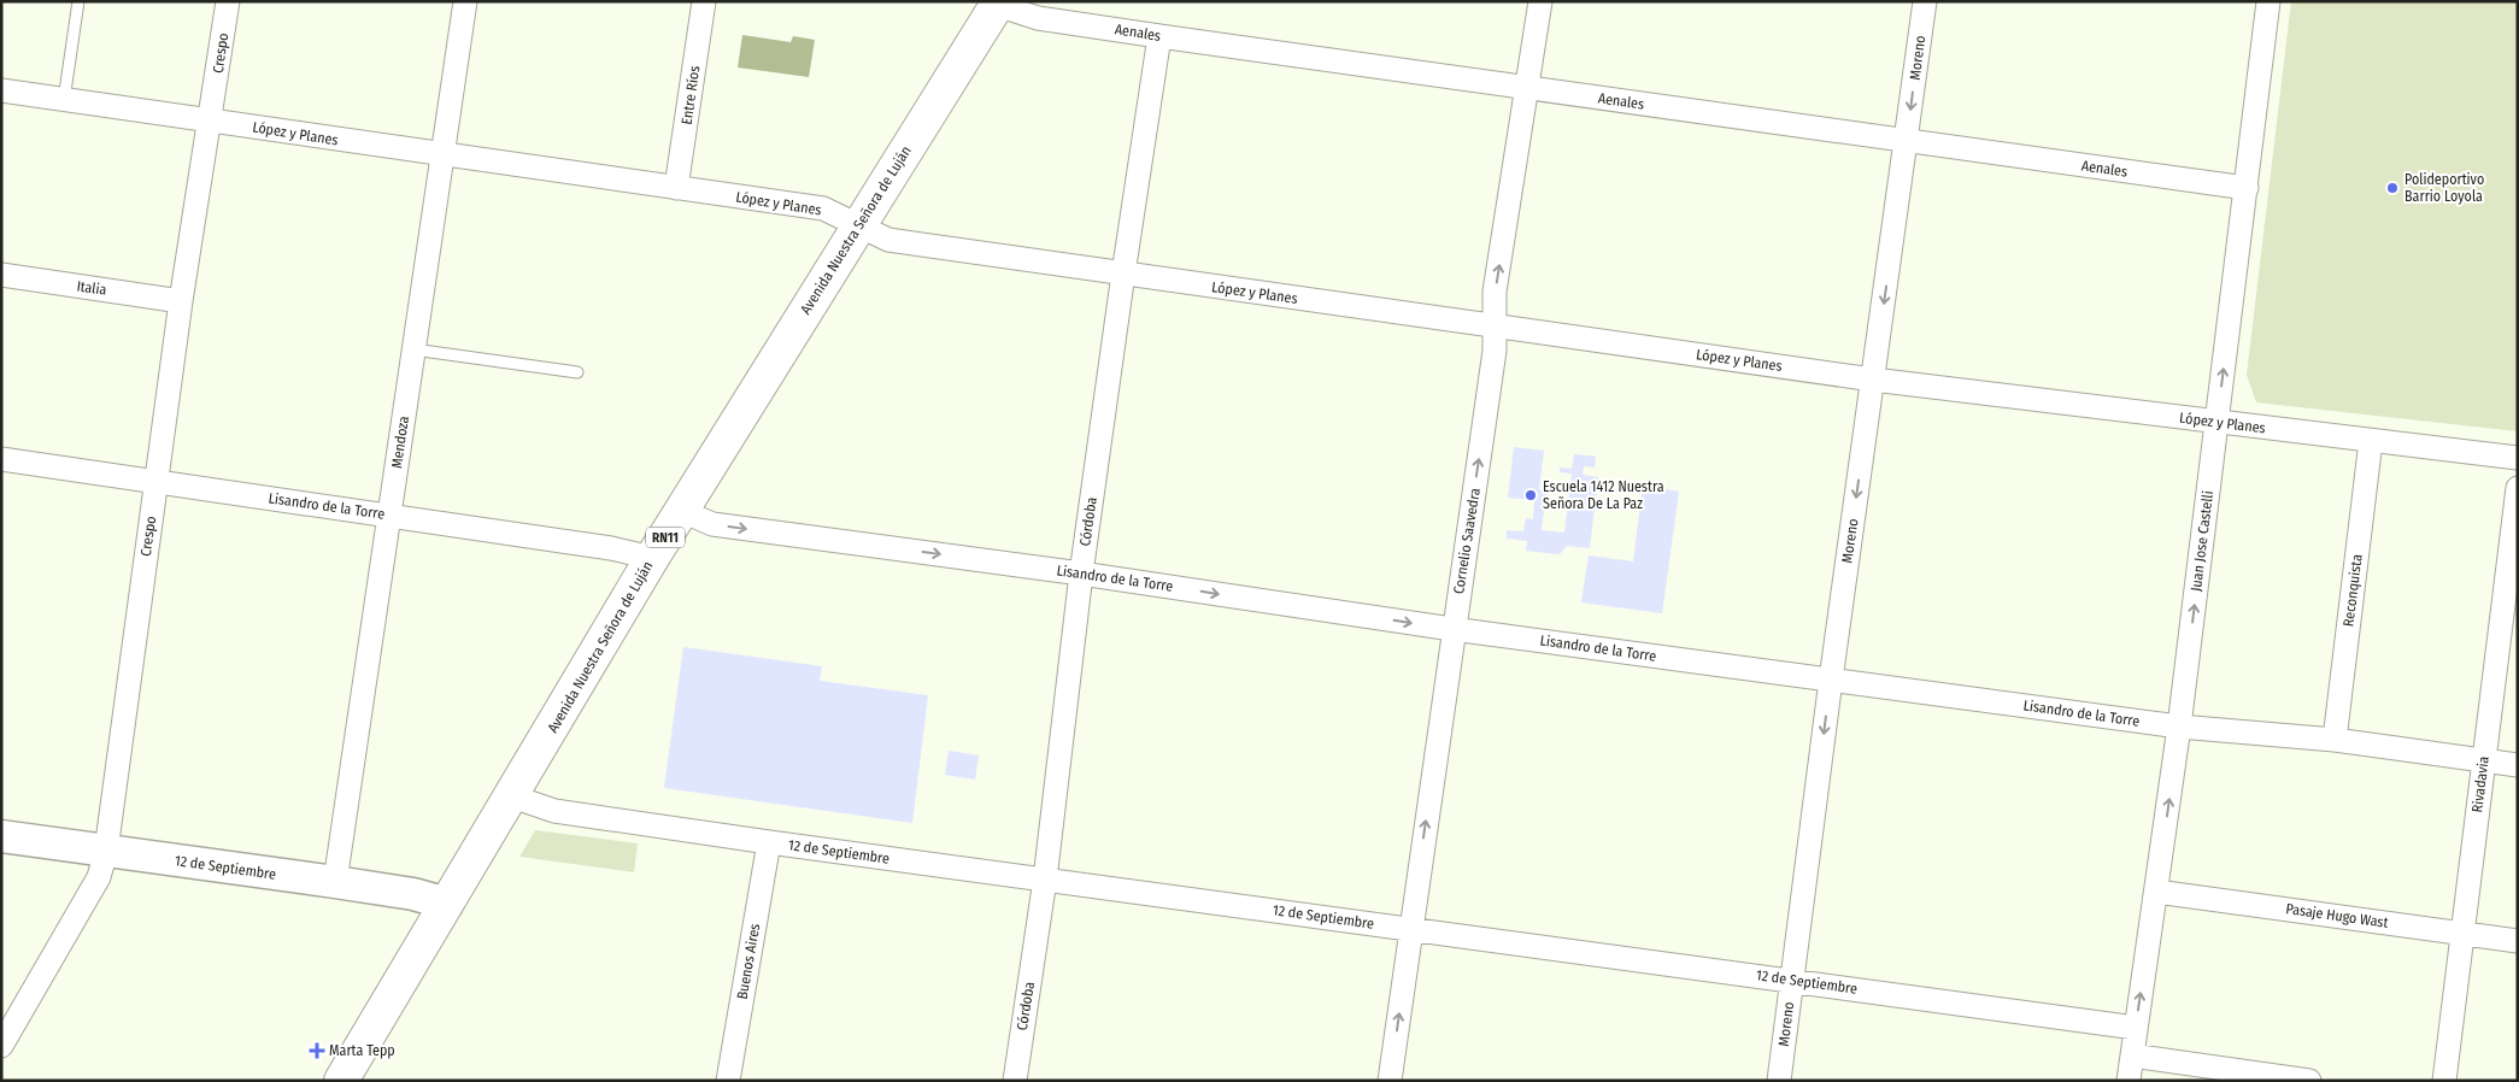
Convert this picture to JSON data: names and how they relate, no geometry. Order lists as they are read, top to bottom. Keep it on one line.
{"streets":{"main road":["Avenida Nuestra Señora de Luján","RN11"],"street":["Aenales","Crespo","Moreno","Entre Ríos","López y Planes","Italia","Mendoza","Lisandro de la Torre","Córdoba","Cornelio Saavedra","Juan Jose Castelli","Reconquista","Rivadavia","12 de Septiembre","Pasaje Hugo Wast","Buenos Aires"]},"crossings":[["Aenales","Moreno"],["Aenales","Avenida Nuestra Señora de Luján"],["Aenales","Córdoba"],["Aenales","Cornelio Saavedra"],["Aenales","Juan Jose Castelli"],["Crespo","López y Planes"],["Crespo","Italia"],["Crespo","Lisandro de la Torre"],["Crespo","12 de Septiembre"],["Moreno","López y Planes"],["Moreno","Lisandro de la Torre"],["Moreno","12 de Septiembre"],["Entre Ríos","López y Planes"],["López y Planes","Avenida Nuestra Señora de Luján"],["López y Planes","Mendoza"],["López y Planes","Córdoba"],["López y Planes","Cornelio Saavedra"],["López y Planes","Juan Jose Castelli"],["López y Planes","Reconquista"],["Avenida Nuestra Señora de Luján","Lisandro de la Torre"],["Avenida Nuestra Señora de Luján","12 de Septiembre"],["Mendoza","Lisandro de la Torre"],["Mendoza","12 de Septiembre"],["Lisandro de la Torre","Córdoba"],["Lisandro de la Torre","Cornelio Saavedra"],["Lisandro de la Torre","Juan Jose Castelli"],["Lisandro de la Torre","Reconquista"],["Lisandro de la Torre","Rivadavia"],["Córdoba","12 de Septiembre"],["Cornelio Saavedra","12 de Septiembre"],["Juan Jose Castelli","12 de Septiembre"],["Juan Jose Castelli","Pasaje Hugo Wast"],["Rivadavia","Pasaje Hugo Wast"],["12 de Septiembre","Buenos Aires"]],"one_way":["Moreno","Cornelio Saavedra","Juan Jose Castelli"],"places":{"other":["Polideportivo Barrio Loyola","Escuela 1412 Nuestra Señora De La Paz"],"health":["Marta Tepp"]}}
